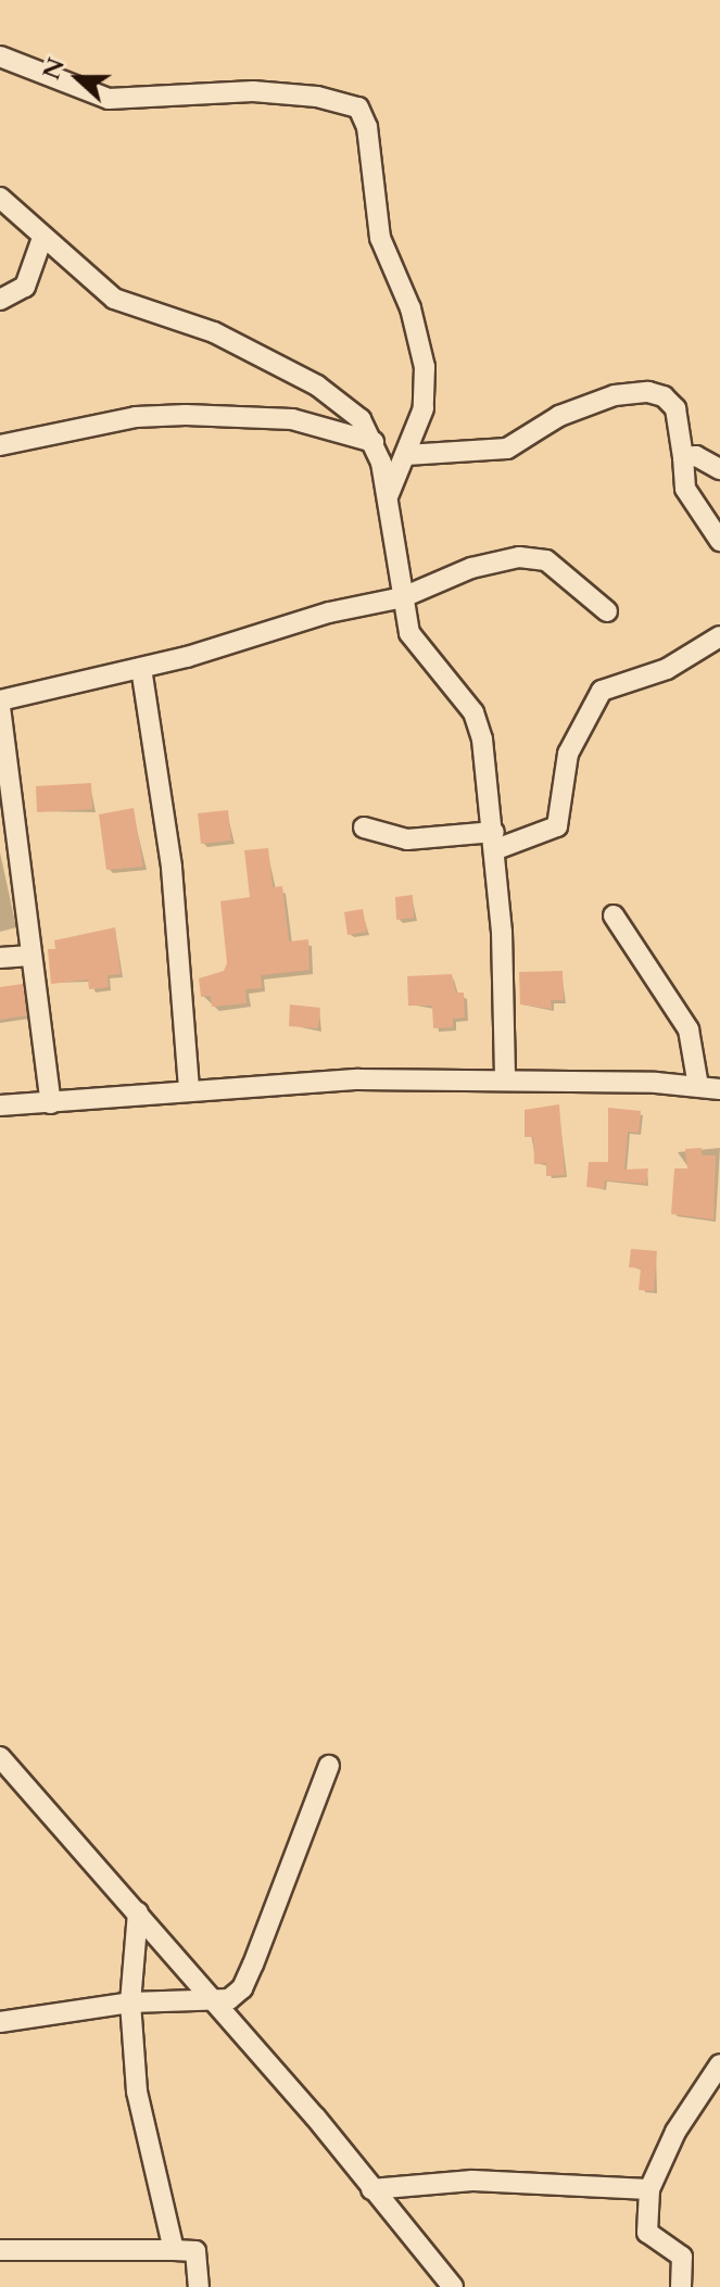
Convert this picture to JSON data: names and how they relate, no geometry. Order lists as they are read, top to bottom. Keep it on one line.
{"north":"left"}
